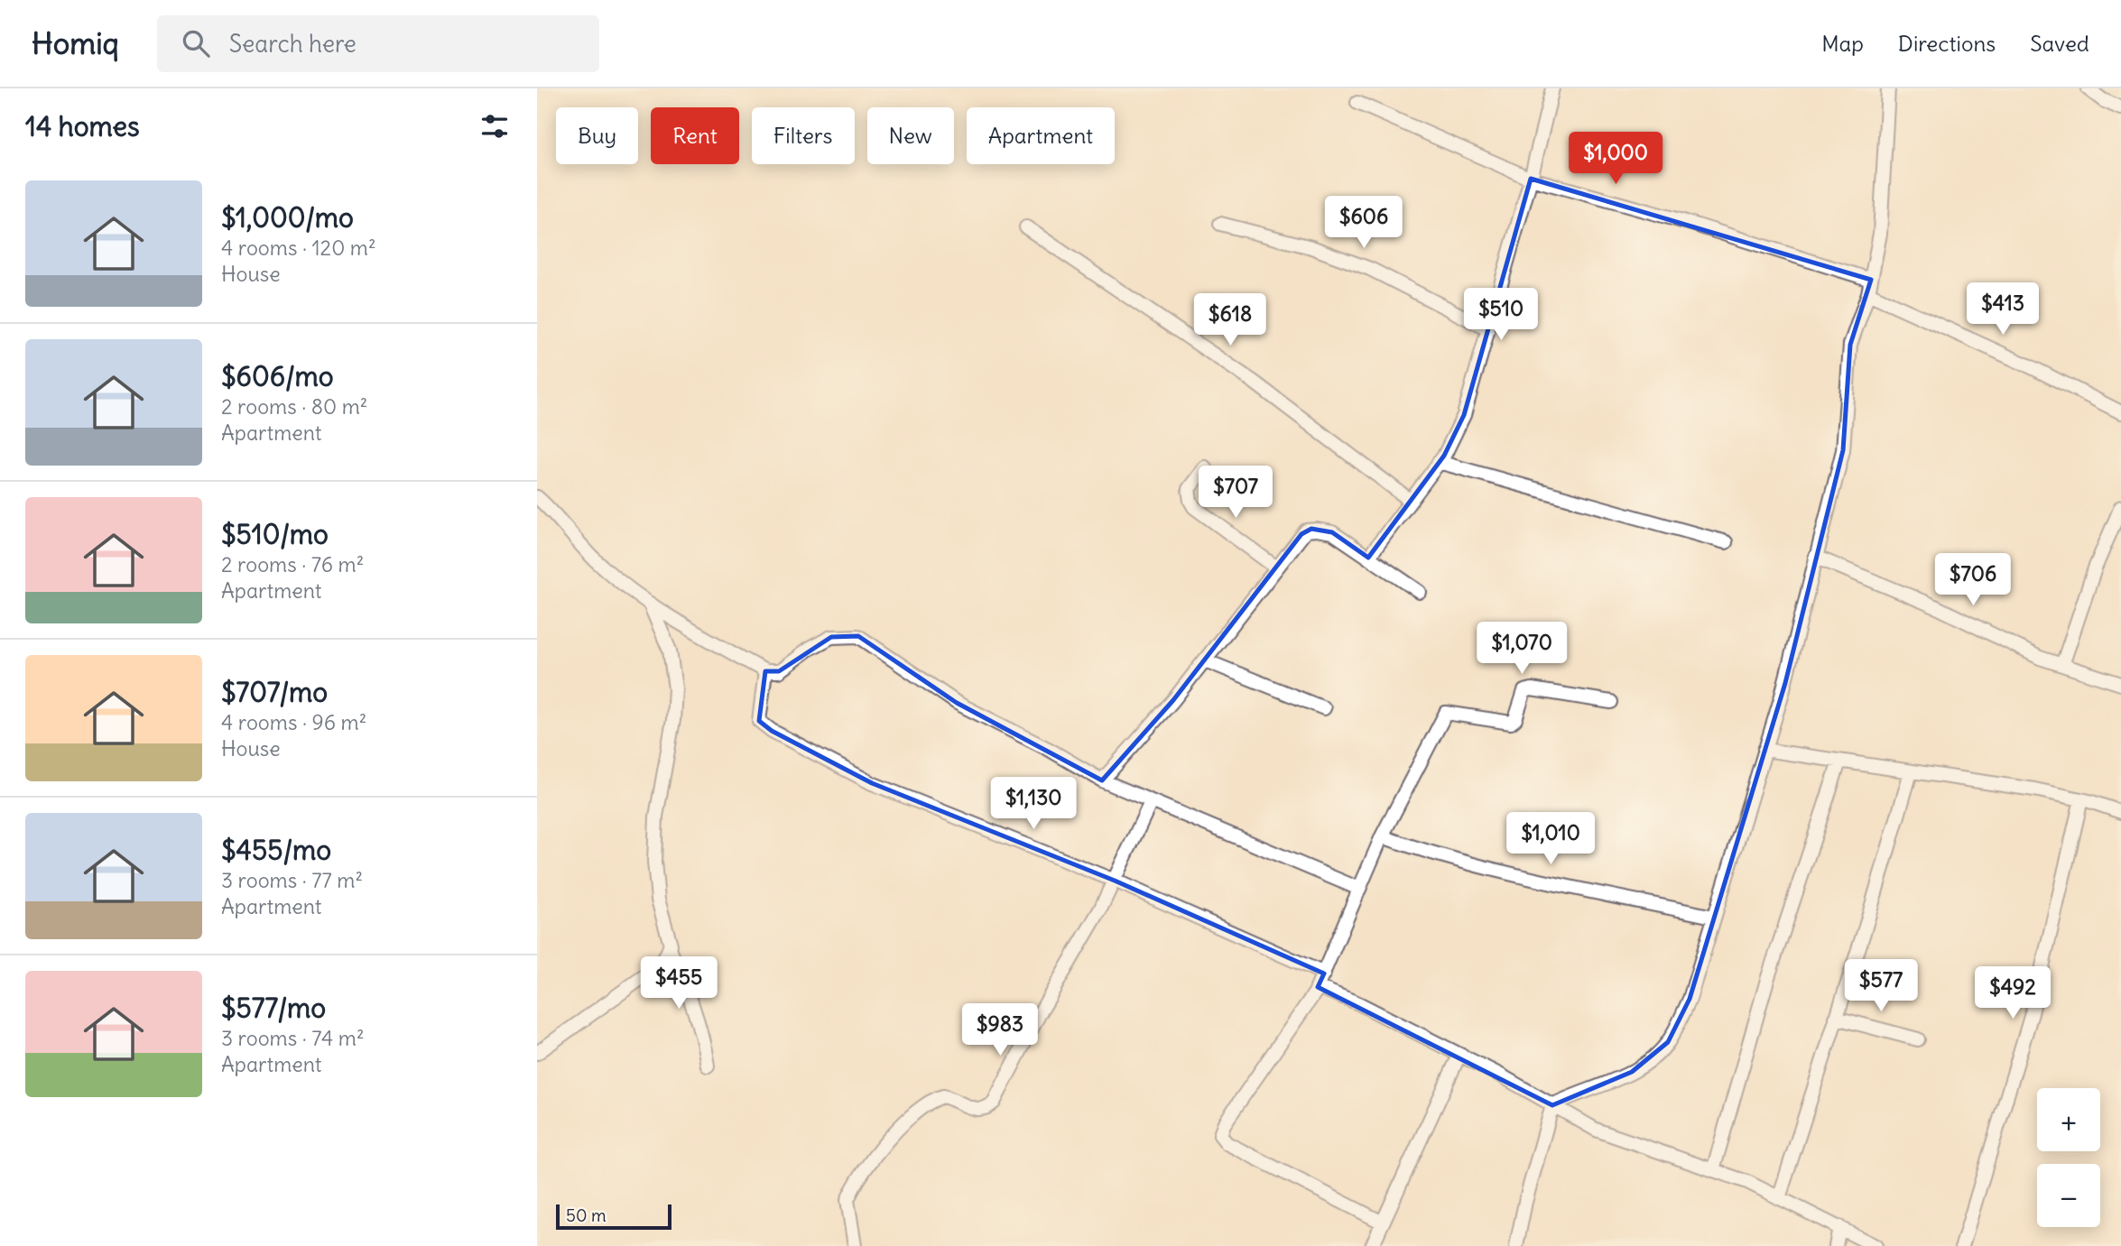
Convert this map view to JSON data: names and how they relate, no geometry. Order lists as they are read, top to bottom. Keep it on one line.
{"scale_bar":"50 m","page":{"header":"Homiq","search":"Search here","nav":["Map","Directions","Saved"],"heading":"14 homes","chip":["Buy","Rent","Filters","New","Apartment"],"price":["$1,000","$606","$413","$510","$618","$707","$706","$1,070","$1,130","$1,010","$455","$577","$492","$983"],"list":[{"name":"$1,000/mo","note":"4 rooms · 120 m² · House"},{"name":"$606/mo","note":"2 rooms · 80 m² · Apartment"},{"name":"$510/mo","note":"2 rooms · 76 m² · Apartment"},{"name":"$707/mo","note":"4 rooms · 96 m² · House"},{"name":"$455/mo","note":"3 rooms · 77 m² · Apartment"},{"name":"$577/mo","note":"3 rooms · 74 m² · Apartment"}],"map_buttons":["+","−"],"scale":"50 m"}}
